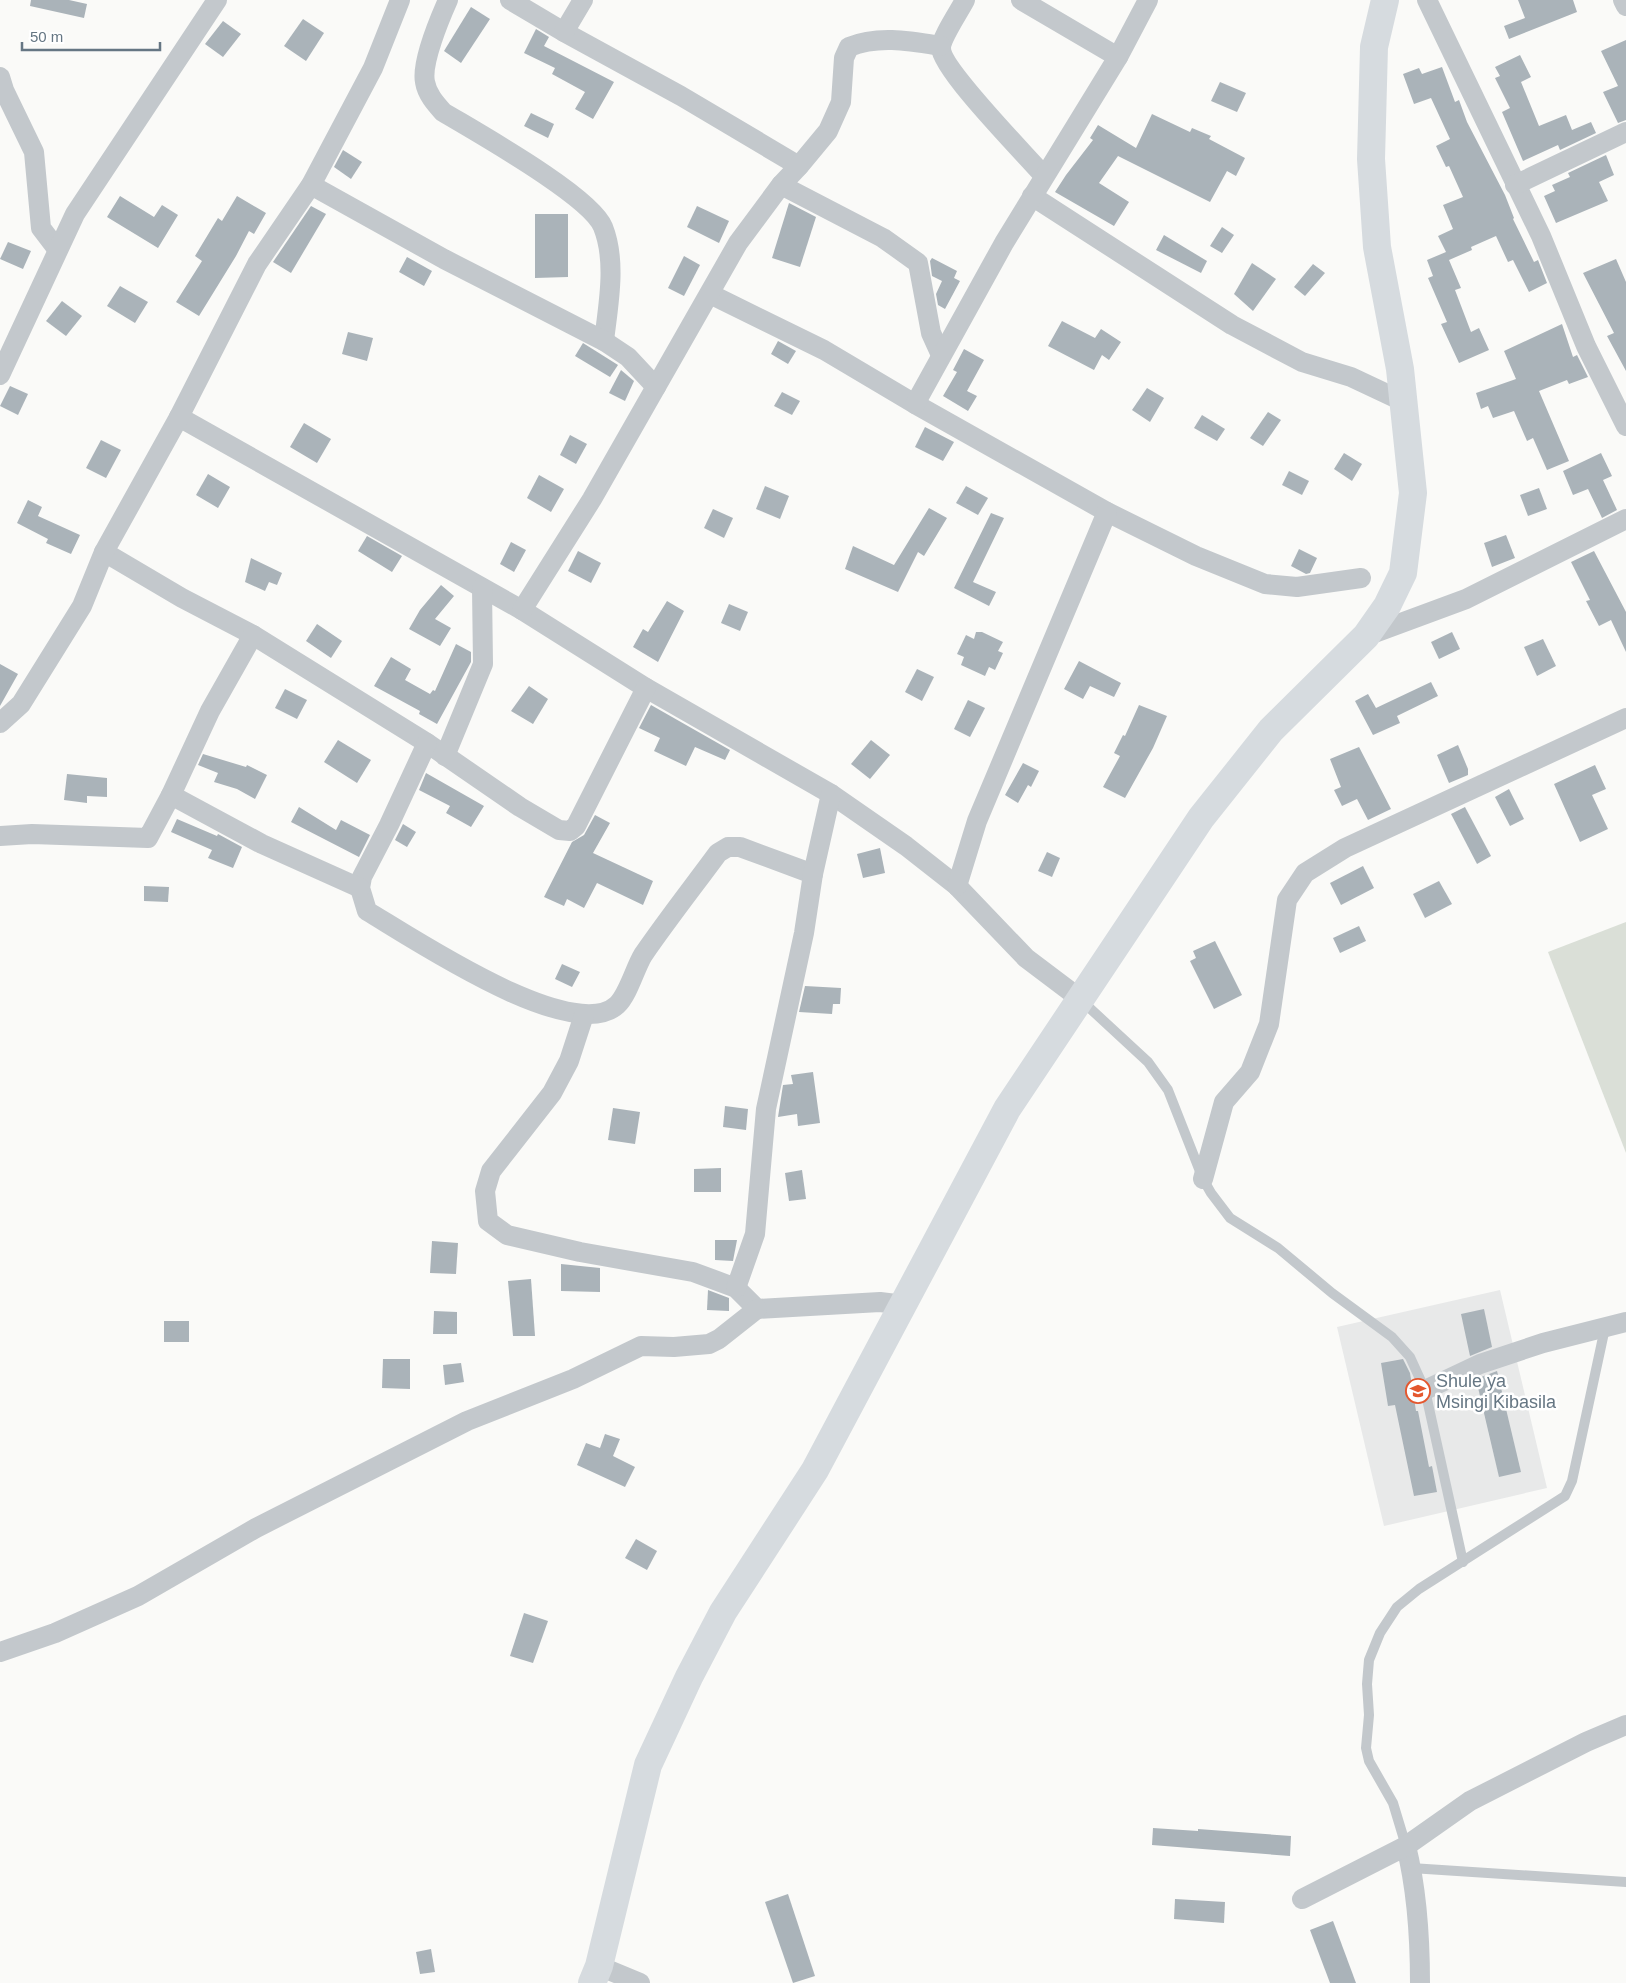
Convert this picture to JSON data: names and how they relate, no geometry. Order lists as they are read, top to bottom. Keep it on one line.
{"places":{"school or university":["Shule ya Msingi Kibasila"]},"scale_bar":"50 m"}
